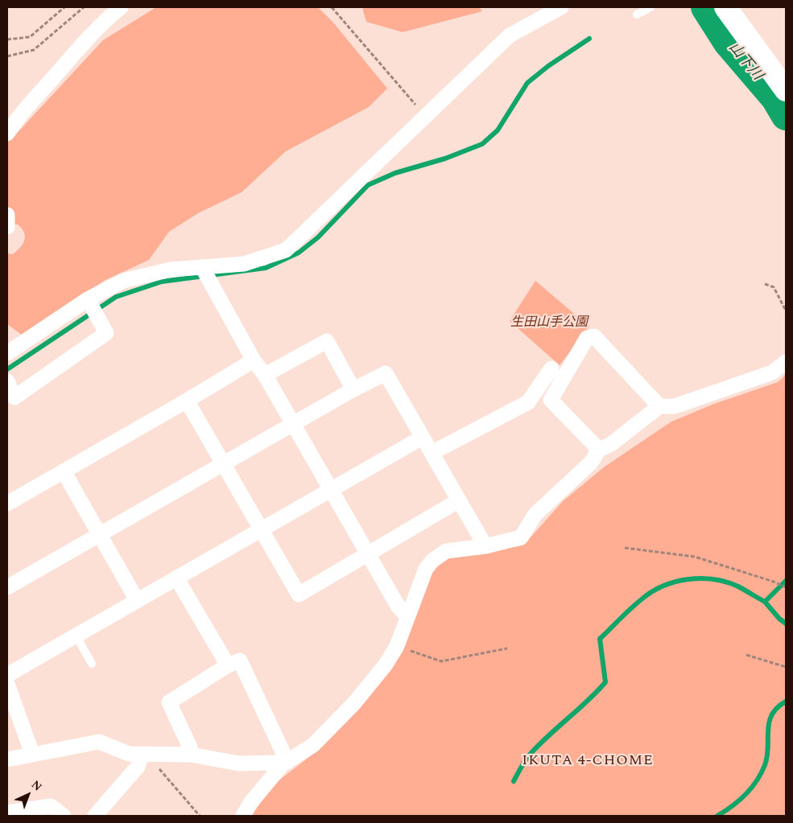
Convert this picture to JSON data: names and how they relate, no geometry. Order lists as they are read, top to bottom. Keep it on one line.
{"districts":["IKUTA 4-CHOME"],"water":["山下川"],"parks":["生田山手公園"],"north":"top right"}
